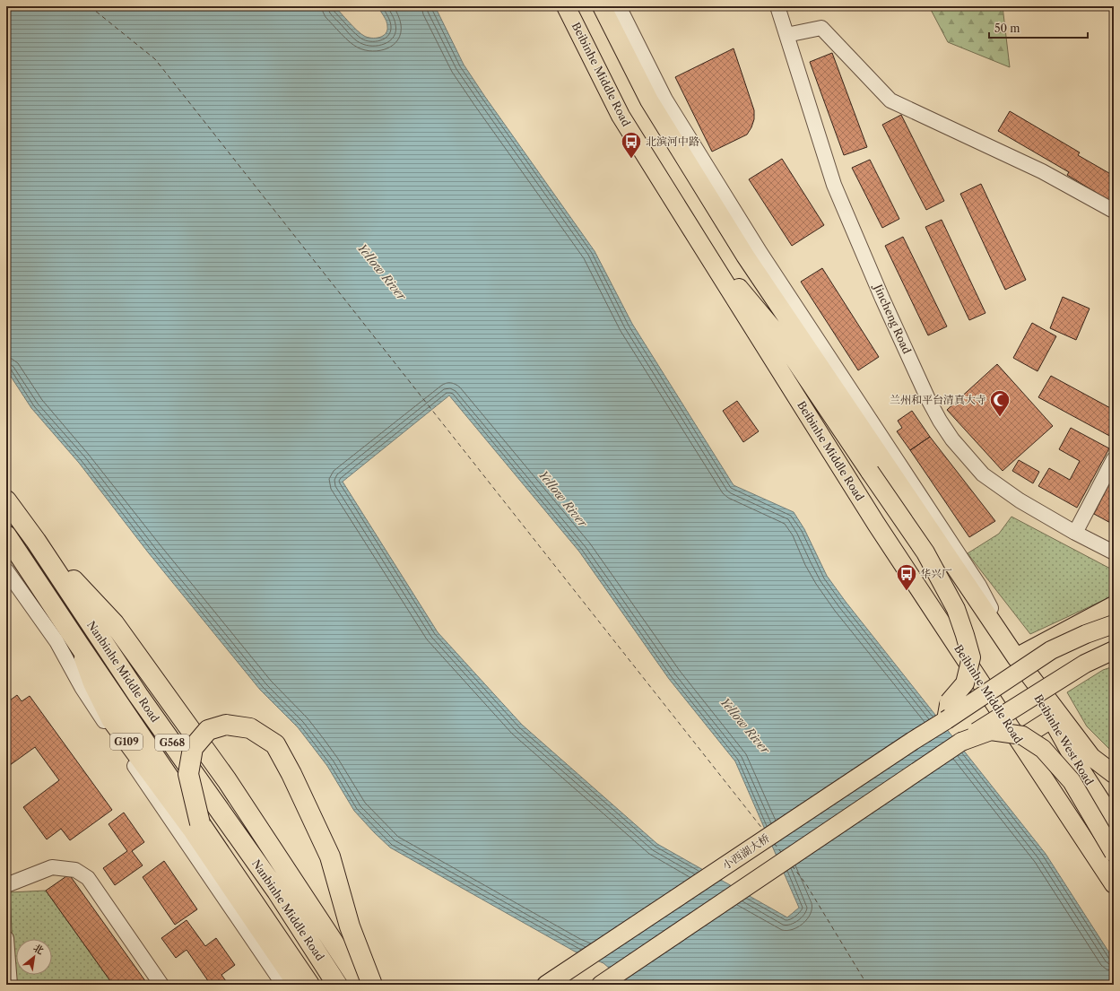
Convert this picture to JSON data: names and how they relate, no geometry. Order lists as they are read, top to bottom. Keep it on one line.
{"streets":{"highway":["Nanbinhe Middle Road","G568"],"main road":["Beibinhe Middle Road","Beibinhe West Road","小西湖大桥"],"street":["Jincheng Road"]},"water":["Yellow River"],"places":{"bus stop":["北滨河中路","华兴厂"],"mosque":["兰州和平台清真大寺"]},"scale_bar":"50 m","north":"top right"}
